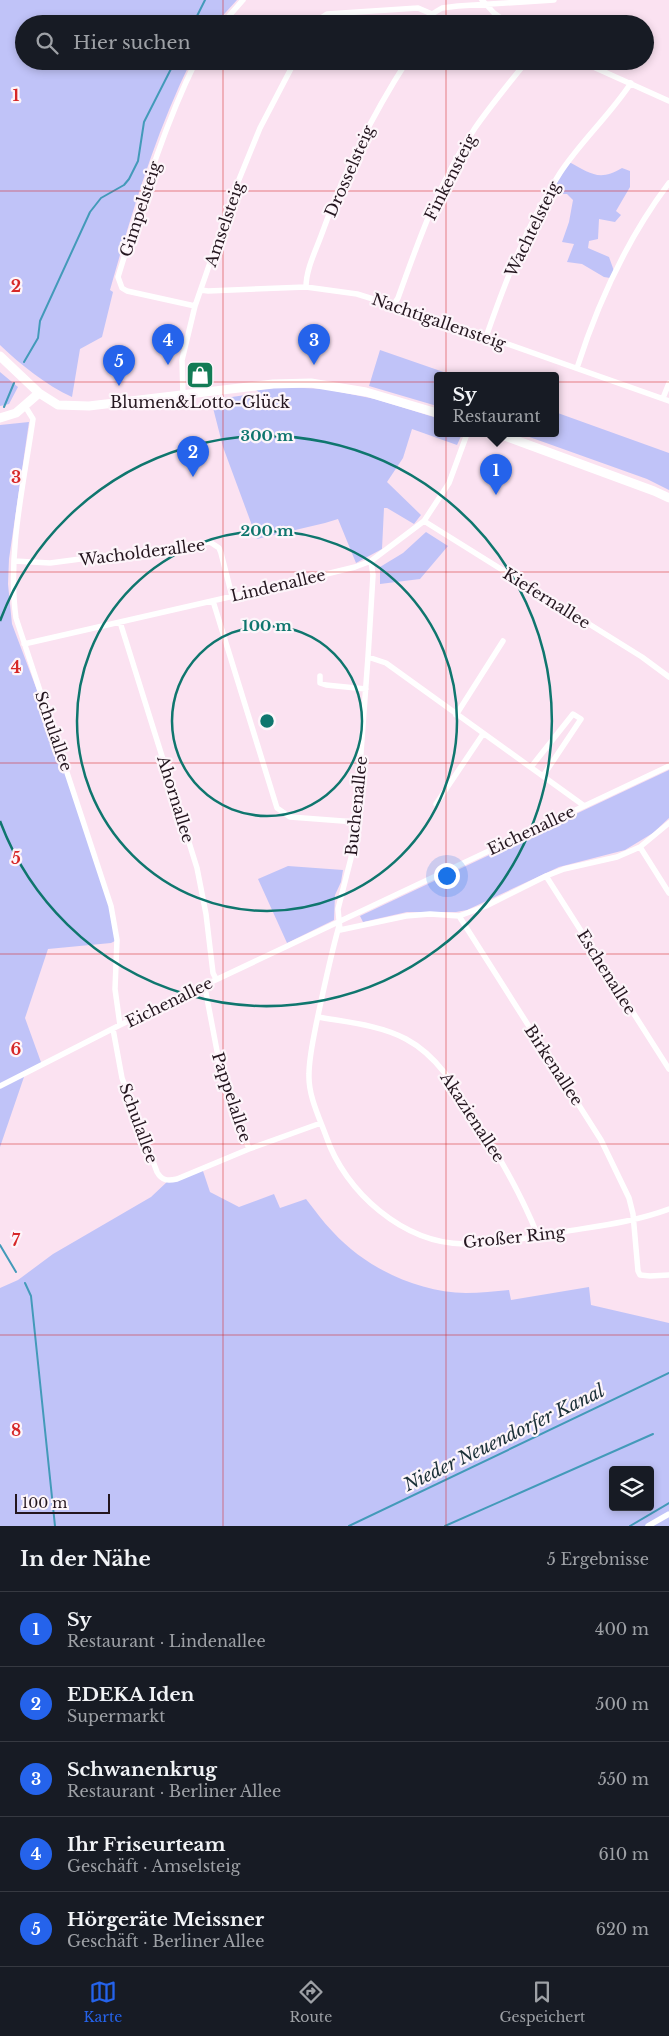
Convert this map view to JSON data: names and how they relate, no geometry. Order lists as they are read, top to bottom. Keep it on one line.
{"streets":{"street":["Drosselsteig","Finkensteig","Gimpelsteig","Amselsteig","Wachtelsteig","Nachtigallensteig","Wacholderallee","Lindenallee","Kiefernallee","Schulallee","Ahornallee","Buchenallee","Eichenallee","Eschenallee","Birkenallee","Pappelallee","Akazienallee","Großer Ring"]},"crossings":[["Drosselsteig","Nachtigallensteig"],["Finkensteig","Nachtigallensteig"],["Gimpelsteig","Amselsteig"],["Amselsteig","Nachtigallensteig"],["Wachtelsteig","Nachtigallensteig"],["Wacholderallee","Lindenallee"],["Wacholderallee","Schulallee"],["Lindenallee","Kiefernallee"],["Lindenallee","Schulallee"],["Lindenallee","Ahornallee"],["Lindenallee","Buchenallee"],["Schulallee","Eichenallee"],["Schulallee","Pappelallee"],["Ahornallee","Eichenallee"],["Buchenallee","Eichenallee"],["Buchenallee","Großer Ring"],["Eichenallee","Pappelallee"],["Eichenallee","Großer Ring"],["Birkenallee","Großer Ring"],["Akazienallee","Großer Ring"]],"water":["Nieder Neuendorfer Kanal"],"places":{"shop":["Blumen&Lotto-Glück"]},"scale_bar":"100 m","page":{"search":"Hier suchen","pins":["3","4","5","2","1"],"popup":["Sy","Restaurant"],"scale":"100 m","heading":["In der Nähe","5 Ergebnisse"],"list":[{"mark":"1","name":"Sy","note":"Restaurant · Lindenallee","value":"400 m"},{"mark":"2","name":"EDEKA Iden","note":"Supermarkt","value":"500 m"},{"mark":"3","name":"Schwanenkrug","note":"Restaurant · Berliner Allee","value":"550 m"},{"mark":"4","name":"Ihr Friseurteam","note":"Geschäft · Amselsteig","value":"610 m"},{"mark":"5","name":"Hörgeräte Meissner","note":"Geschäft · Berliner Allee","value":"620 m"}],"nav":["Karte","Route","Gespeichert"]},"grid":{"rows":["1","2","3","4","5","6","7","8"]},"rings":["300 m","200 m","100 m"]}
